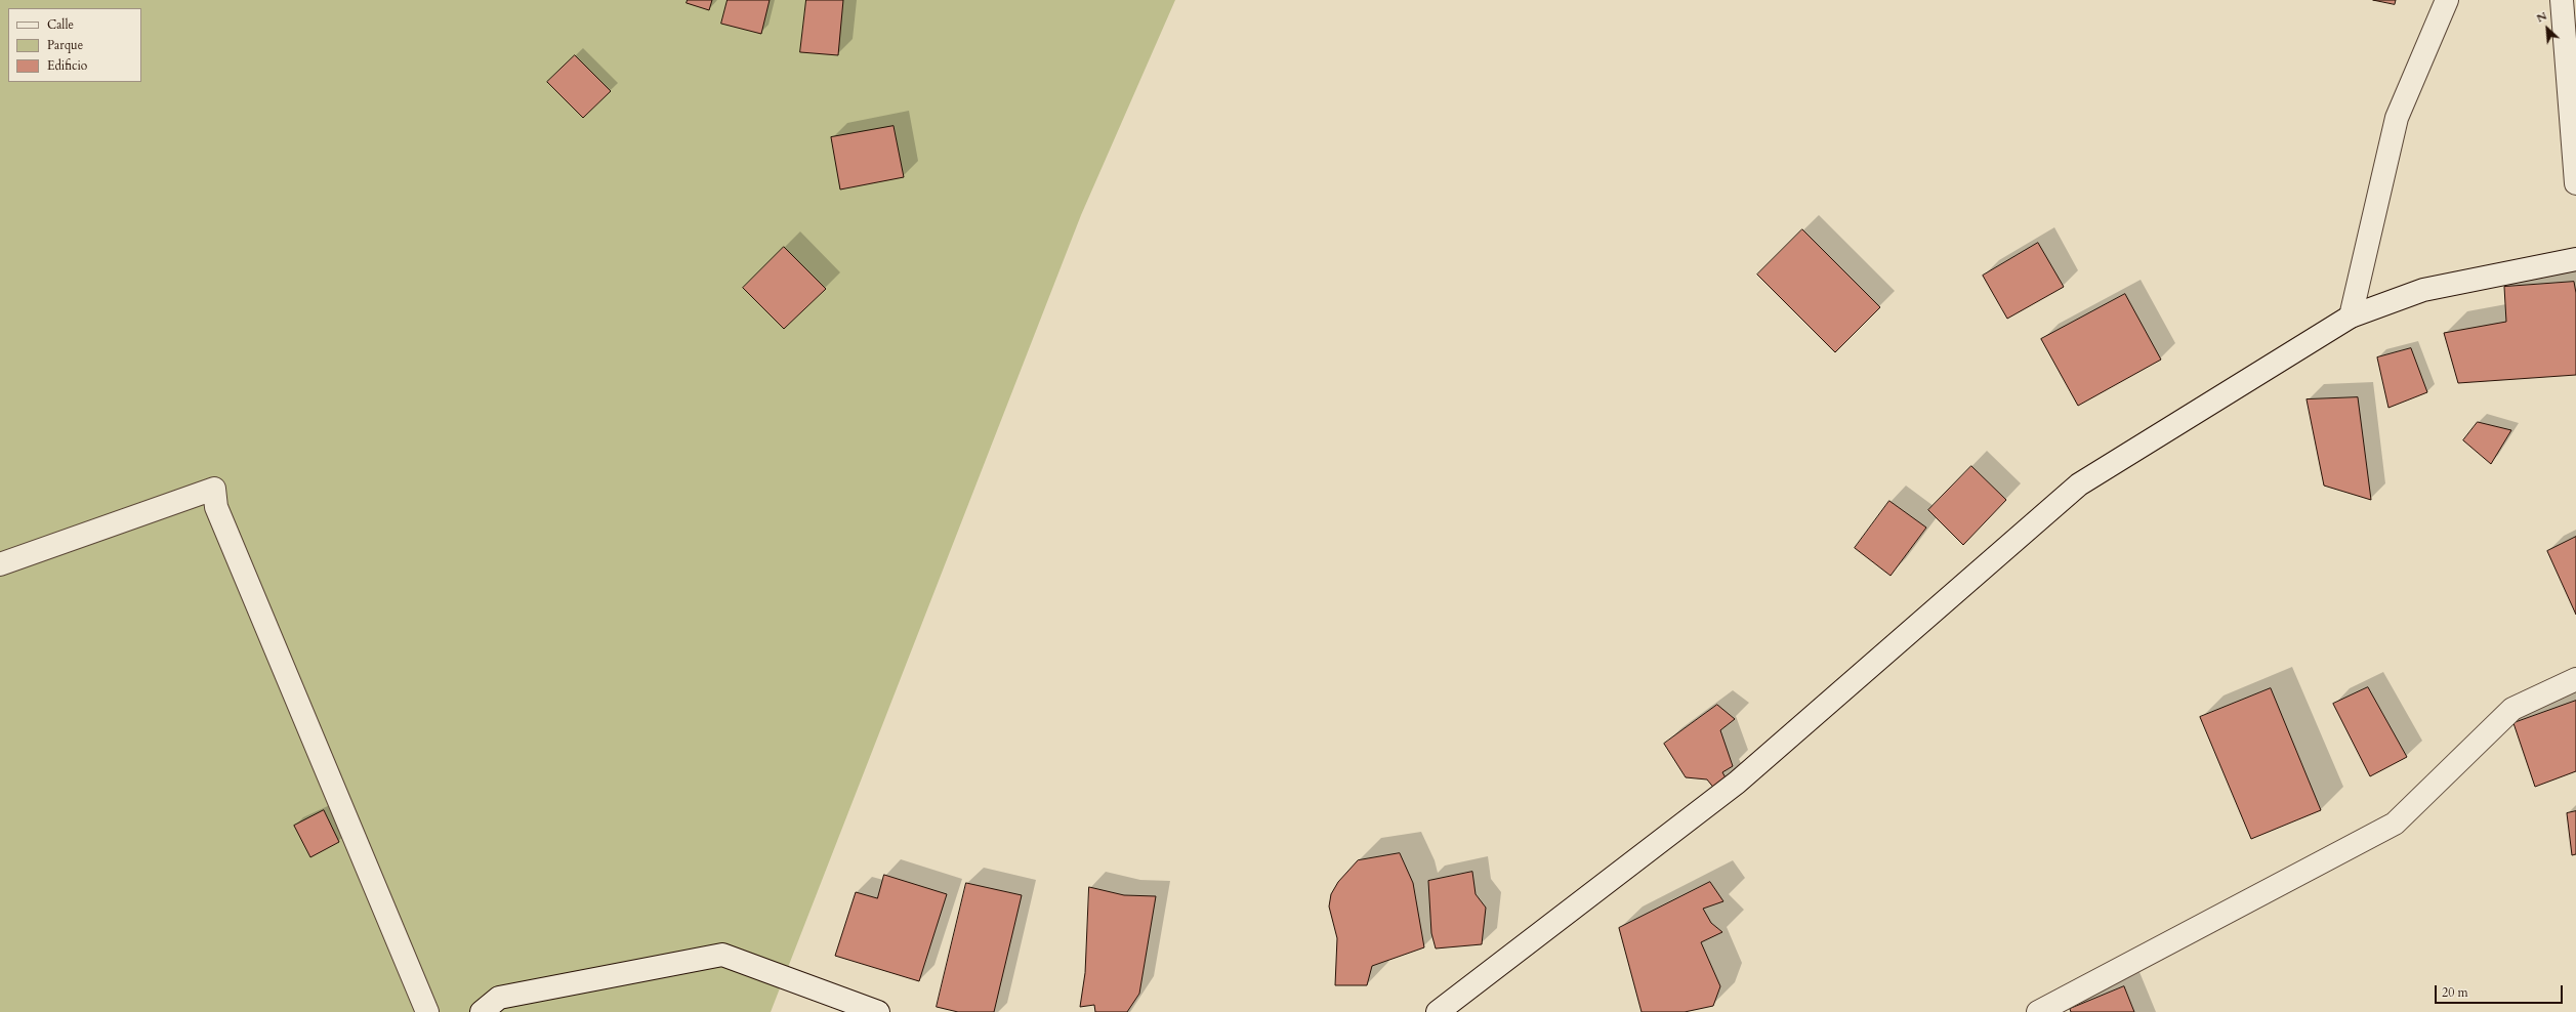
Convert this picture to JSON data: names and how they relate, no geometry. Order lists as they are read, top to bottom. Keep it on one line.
{"legend":["Calle","Parque","Edificio"],"scale_bar":"20 m","north":"top left"}
